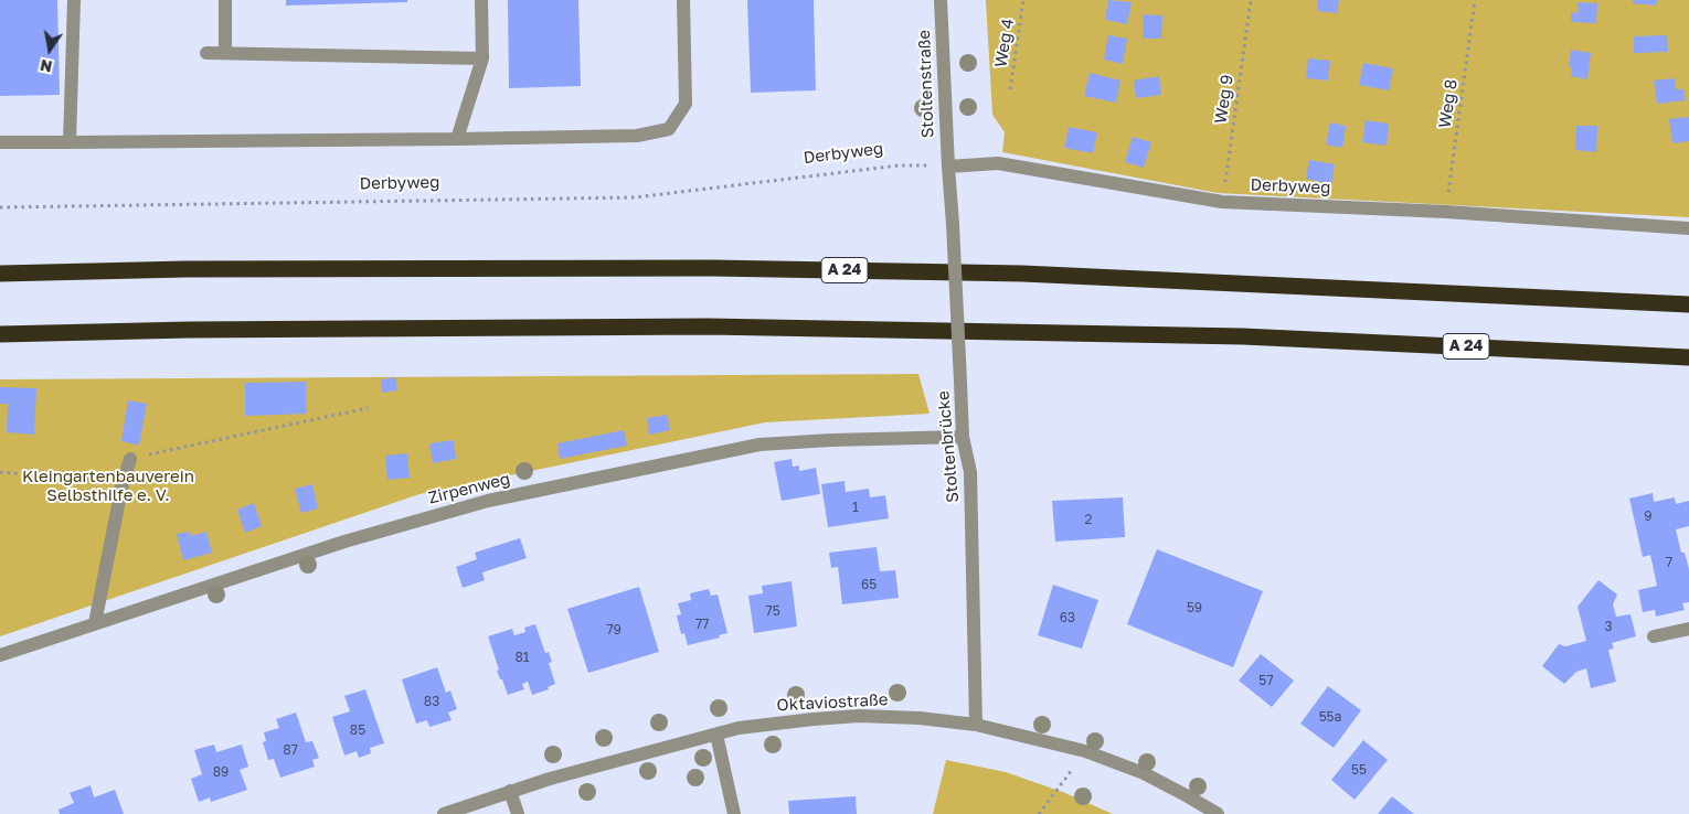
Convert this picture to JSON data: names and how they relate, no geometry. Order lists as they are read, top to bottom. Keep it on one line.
{"streets":{"highway":["A 24"],"street":["Stoltenstraße","Derbyweg","Stoltenbrücke","Zirpenweg","Oktaviostraße"],"path":["Weg 4","Weg 9","Weg 8"]},"crossings":[["Stoltenstraße","Derbyweg"],["Stoltenstraße","Stoltenbrücke"],["Weg 9","Derbyweg"],["Weg 8","Derbyweg"],["Derbyweg","Stoltenbrücke"],["Stoltenbrücke","Zirpenweg"],["Stoltenbrücke","Oktaviostraße"]],"parks":["Kleingartenbauverein Selbsthilfe e. V."],"house_numbers":["1","9","2","7","65","59","75","63","77","3","79","81","57","83","55a","85","87","55","89"],"north":"bottom"}
